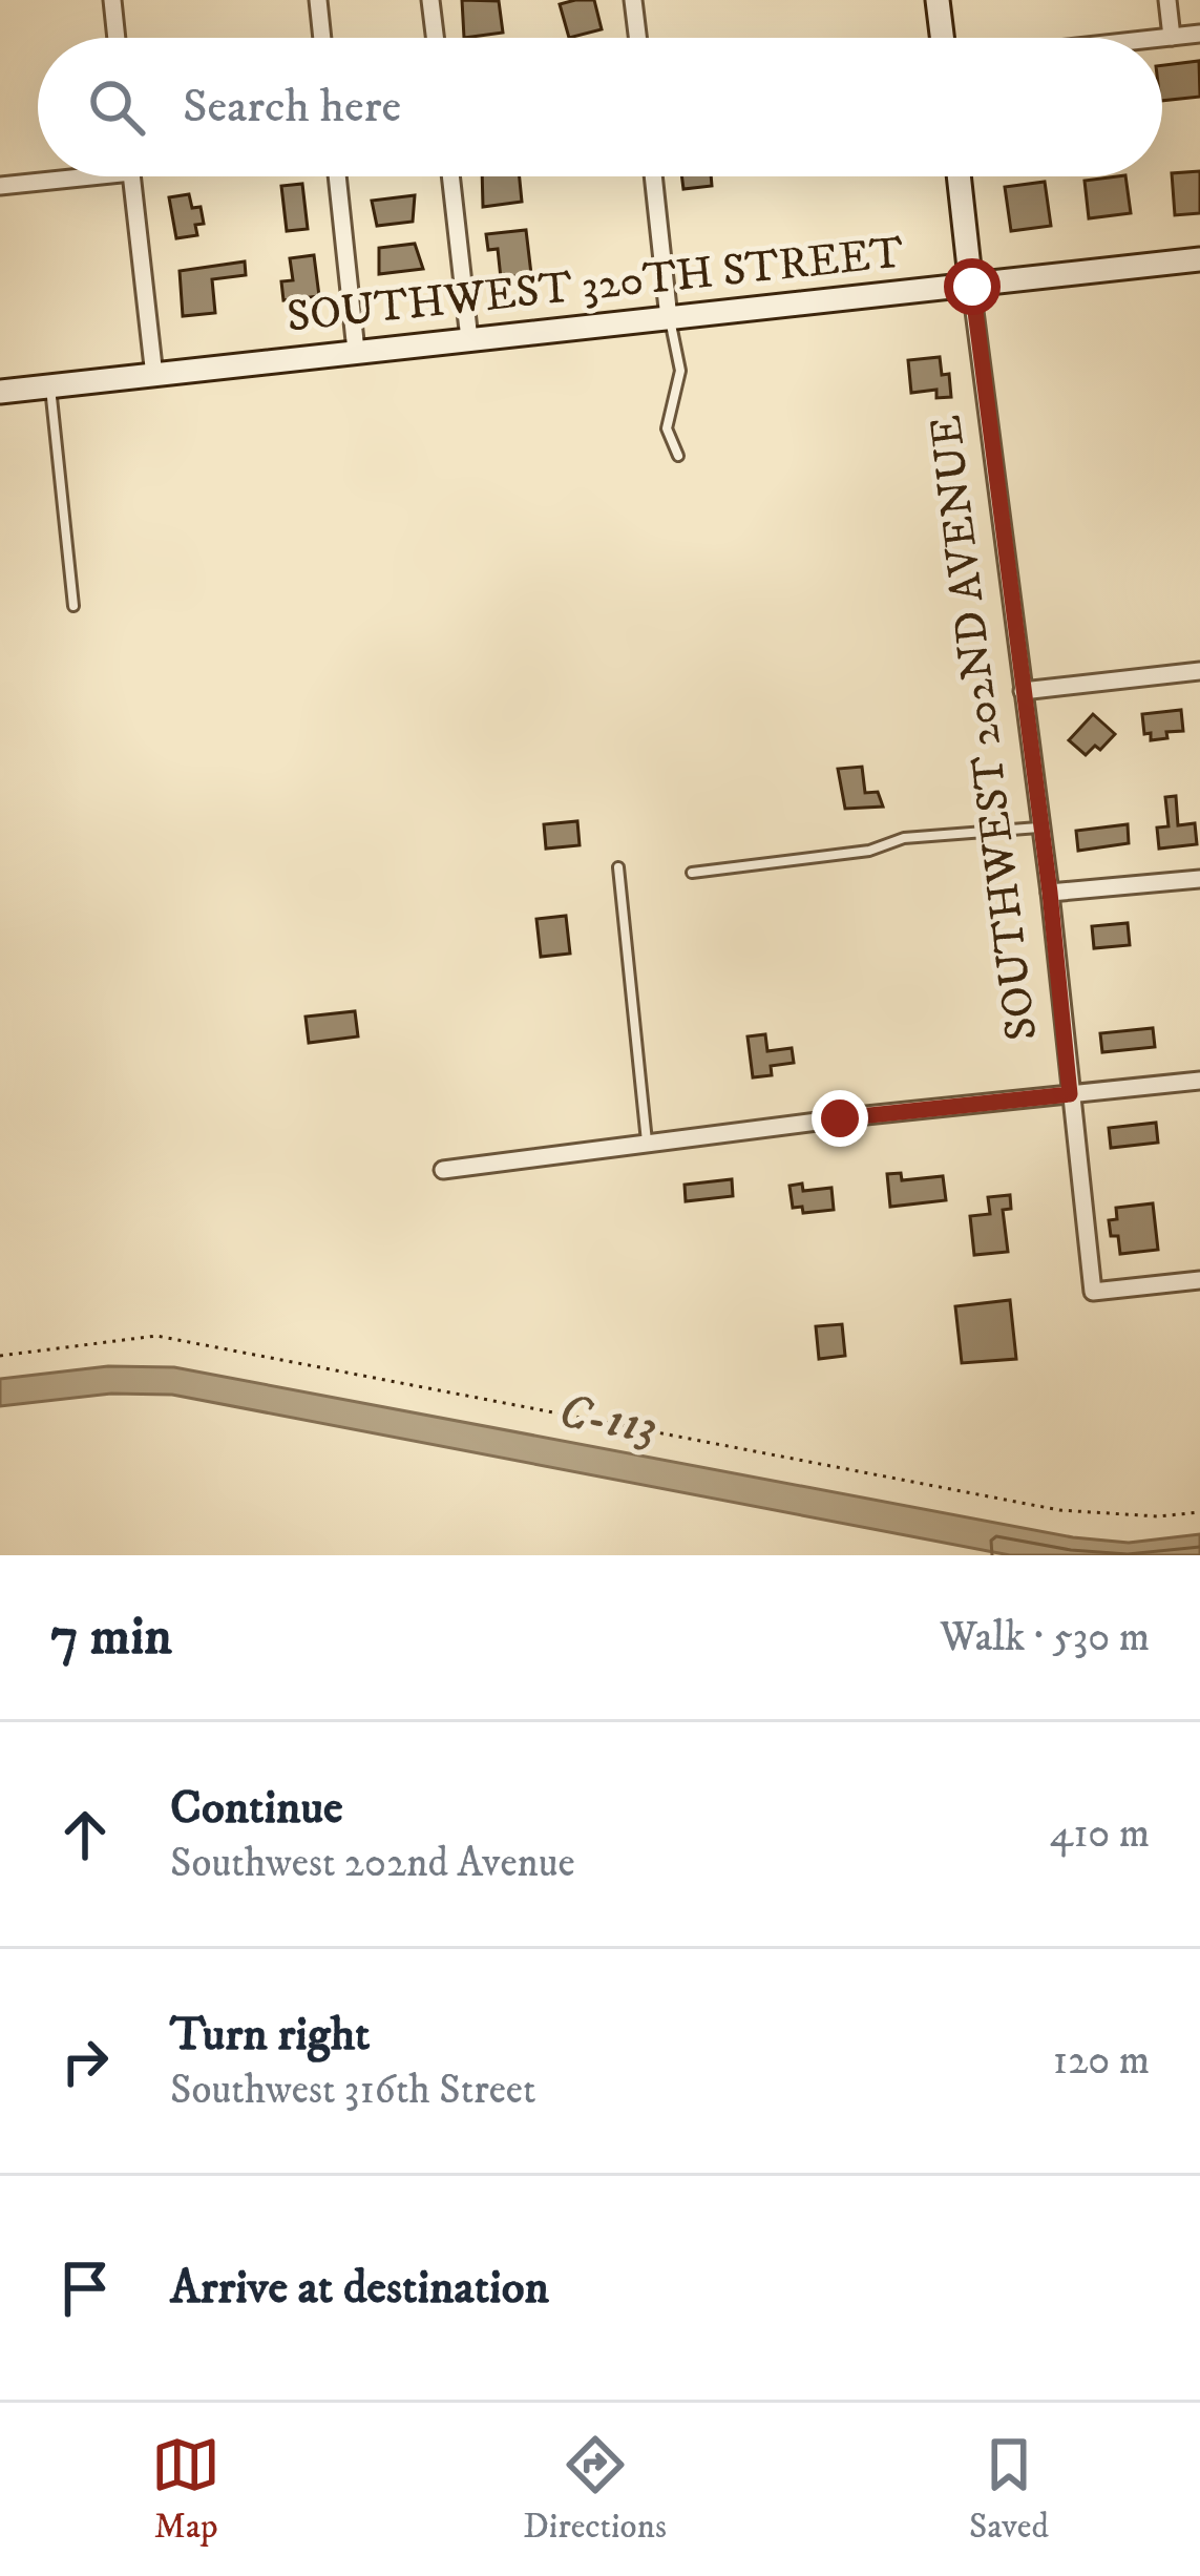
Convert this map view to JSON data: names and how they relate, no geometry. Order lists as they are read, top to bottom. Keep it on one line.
{"streets":{"street":["SOUTHWEST 320TH STREET","SOUTHWEST 202ND AVENUE"]},"crossings":[["SOUTHWEST 320TH STREET","SOUTHWEST 202ND AVENUE"]],"water":["C-113"],"page":{"search":"Search here","heading":["7 min","Walk · 530 m"],"list":[["Continue","Southwest 202nd Avenue","410 m"],["Turn right","Southwest 316th Street","120 m"],"Arrive at destination"],"nav":["Map","Directions","Saved"]}}
